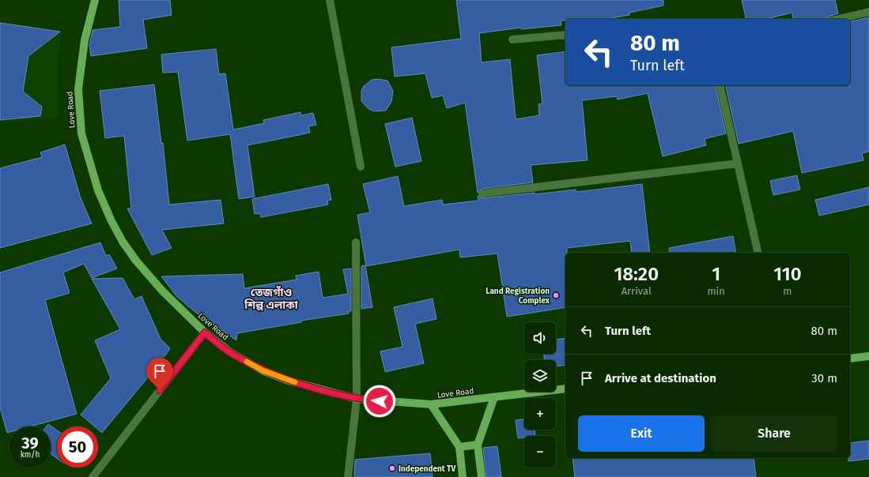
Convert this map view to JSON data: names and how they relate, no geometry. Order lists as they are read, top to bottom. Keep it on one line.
{"streets":{"main road":["Love Road"]},"districts":["তেজগাঁও শিল্প এলাকা"],"places":["Land Registration Complex","Independent TV"],"page":{"turn":["80 m","Turn left"],"eta":["18:20","Arrival","1","min","110","m"],"list":[{"name":"Turn left","value":"80 m"},{"name":"Arrive at destination","value":"30 m"}],"map_buttons":["+","−"],"buttons":["Exit","Share"],"speed":"39 km/h","limit":"50"}}
